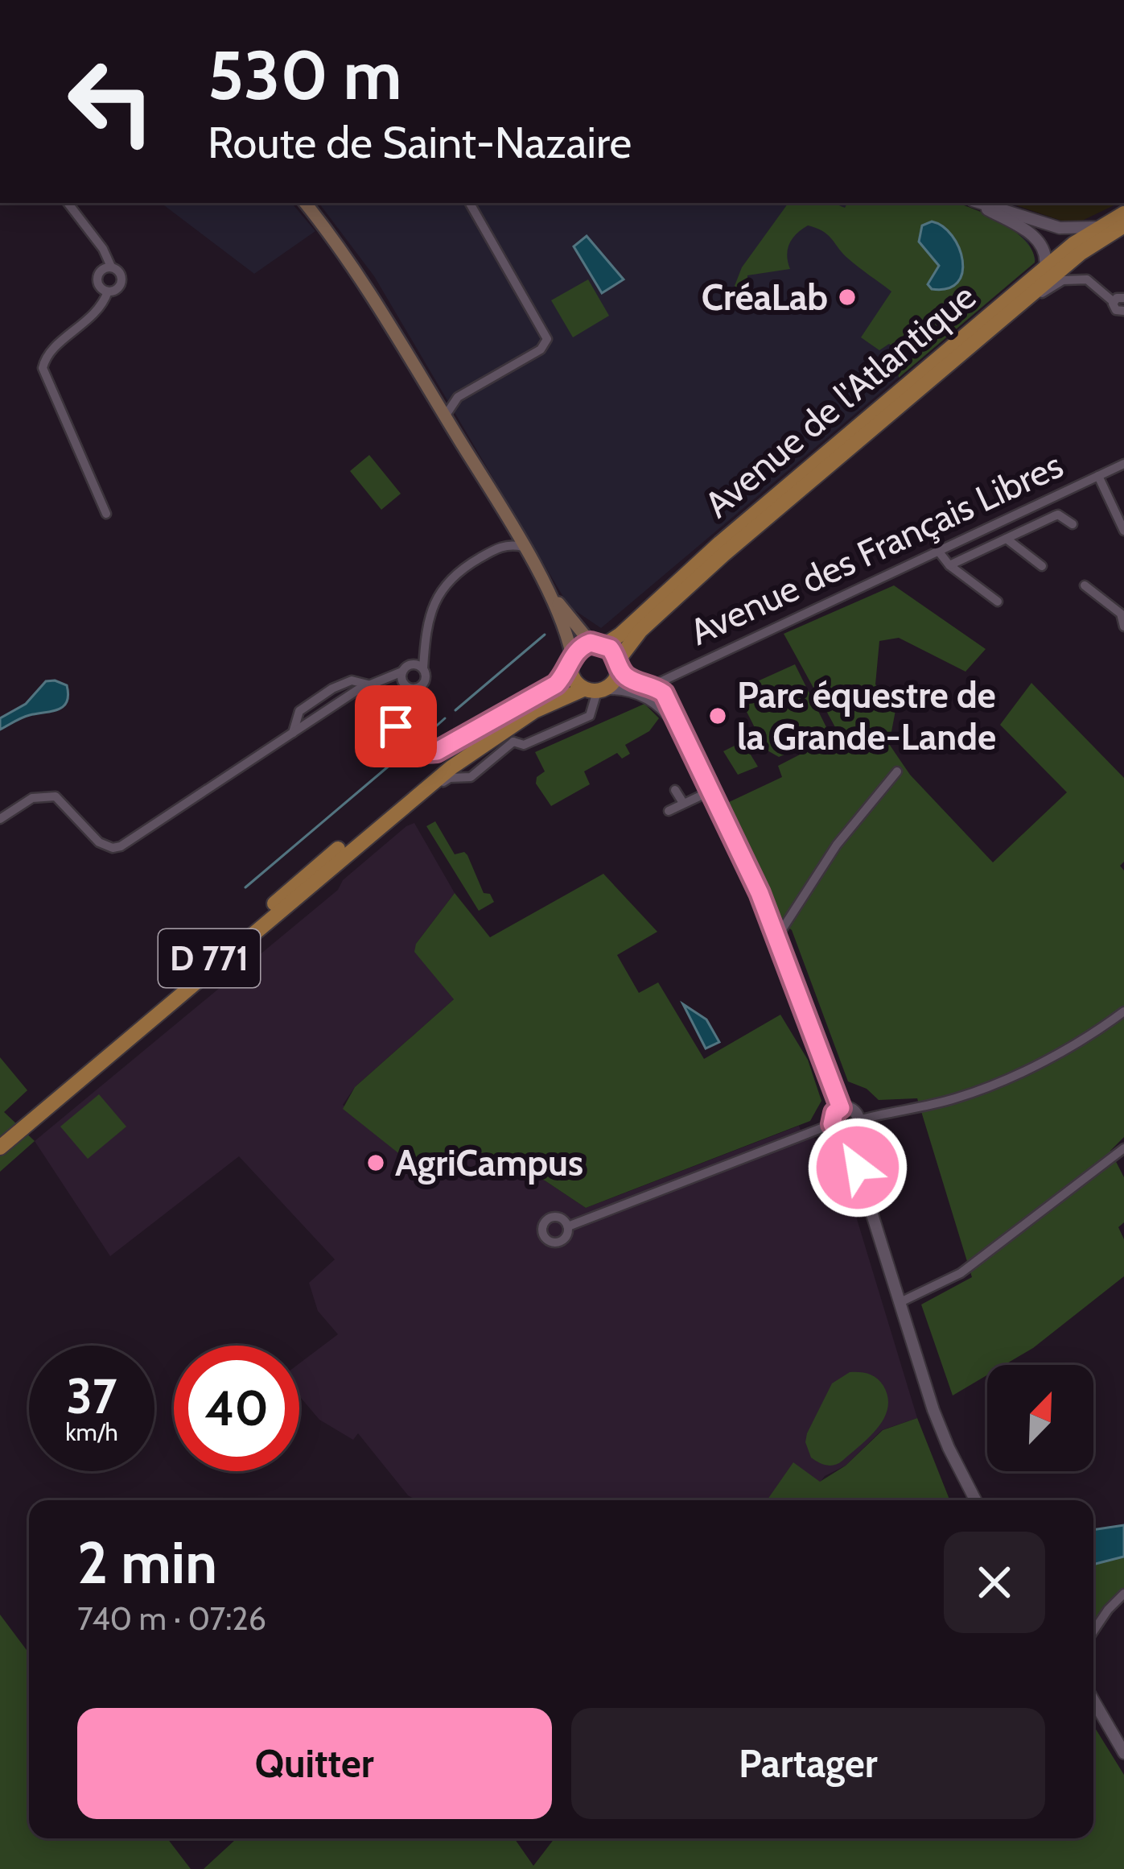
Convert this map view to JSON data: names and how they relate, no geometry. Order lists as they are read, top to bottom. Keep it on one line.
{"streets":{"main road":["Avenue de l'Atlantique","D 771"],"street":["Avenue des Français Libres"]},"places":["CréaLab","Parc équestre de la Grande-Lande","AgriCampus"],"north":"top right","page":{"turn":["530 m","Route de Saint-Nazaire"],"speed":"37 km/h","limit":"40","heading":["2 min","740 m · 07:26"],"buttons":["Quitter","Partager"]}}
